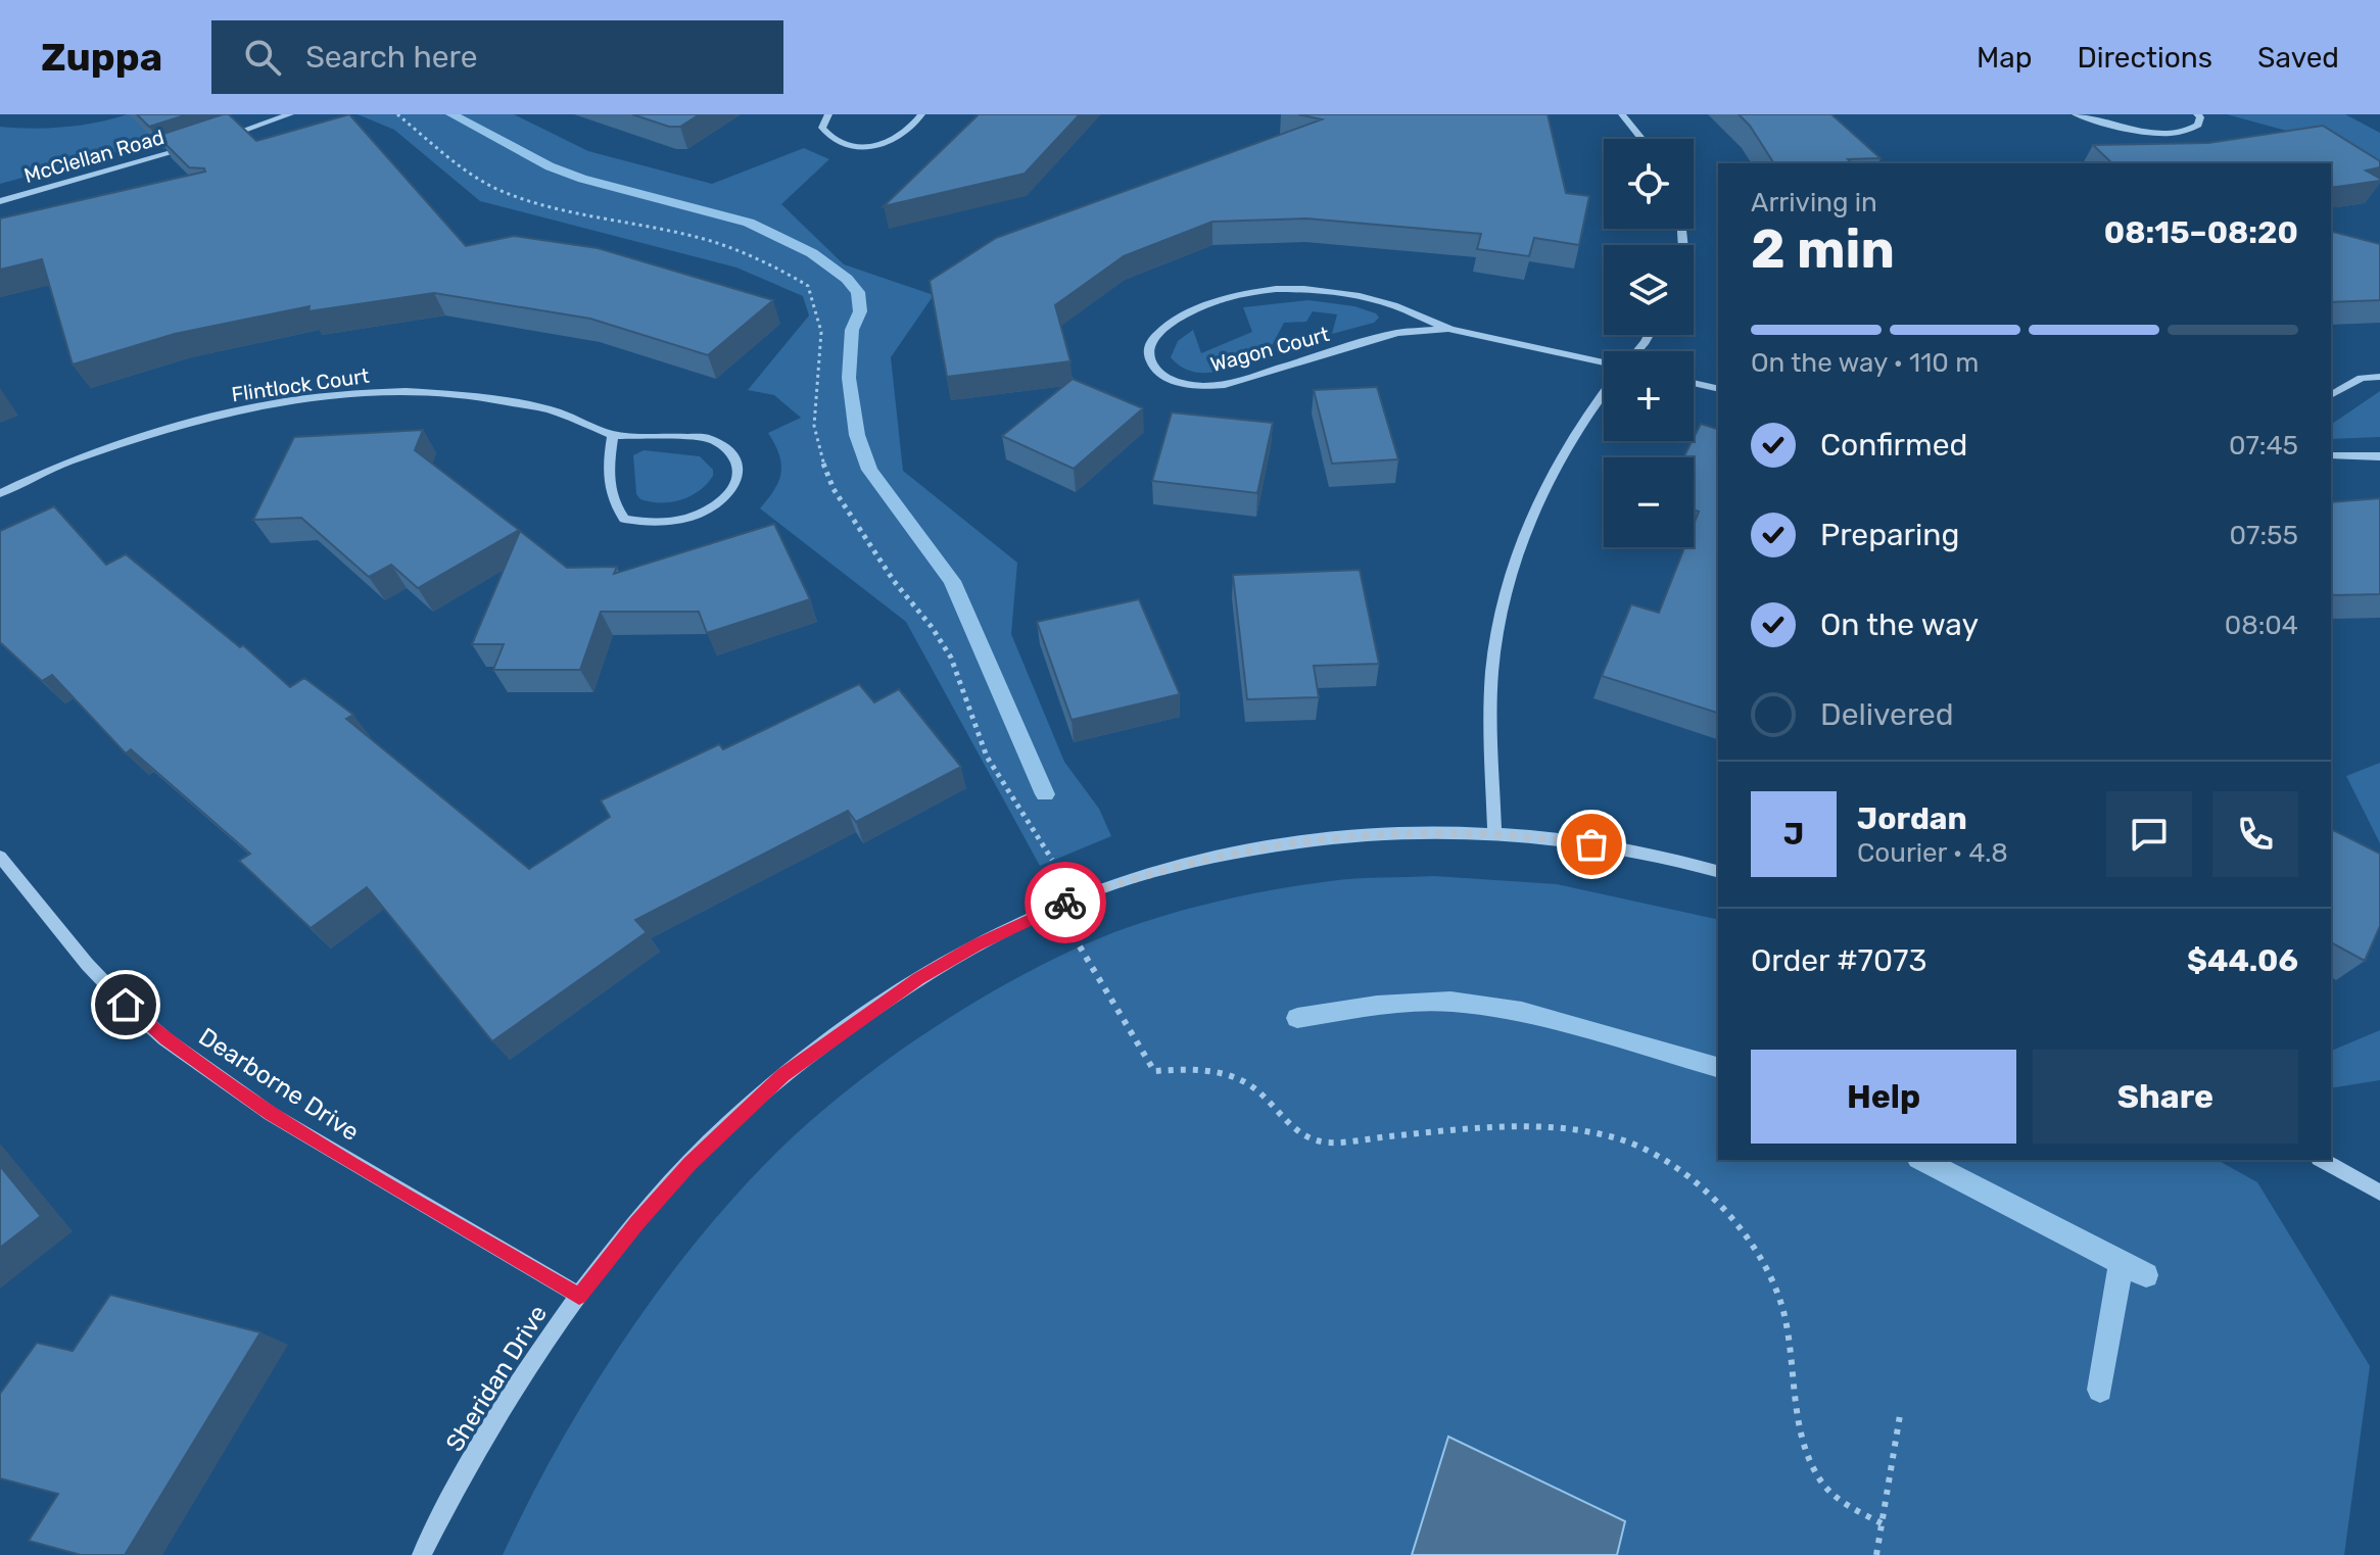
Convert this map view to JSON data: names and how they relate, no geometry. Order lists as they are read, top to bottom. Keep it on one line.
{"streets":{"street":["McClellan Road","Wagon Court","Flintlock Court","Dearborne Drive","Sheridan Drive"]},"crossings":[["Dearborne Drive","Sheridan Drive"]],"page":{"header":"Zuppa","search":"Search here","nav":["Map","Directions","Saved"],"map_buttons":["+","−"],"heading":["2 min","Arriving in","08:15–08:20"],"panel":["Jordan","Courier · 4.8","Order #7073","$44.06"],"bar":"On the way · 110 m","list":[["Confirmed","07:45"],["Preparing","07:55"],["On the way","08:04"],"Delivered"],"round":"J","buttons":["Help","Share"]}}
